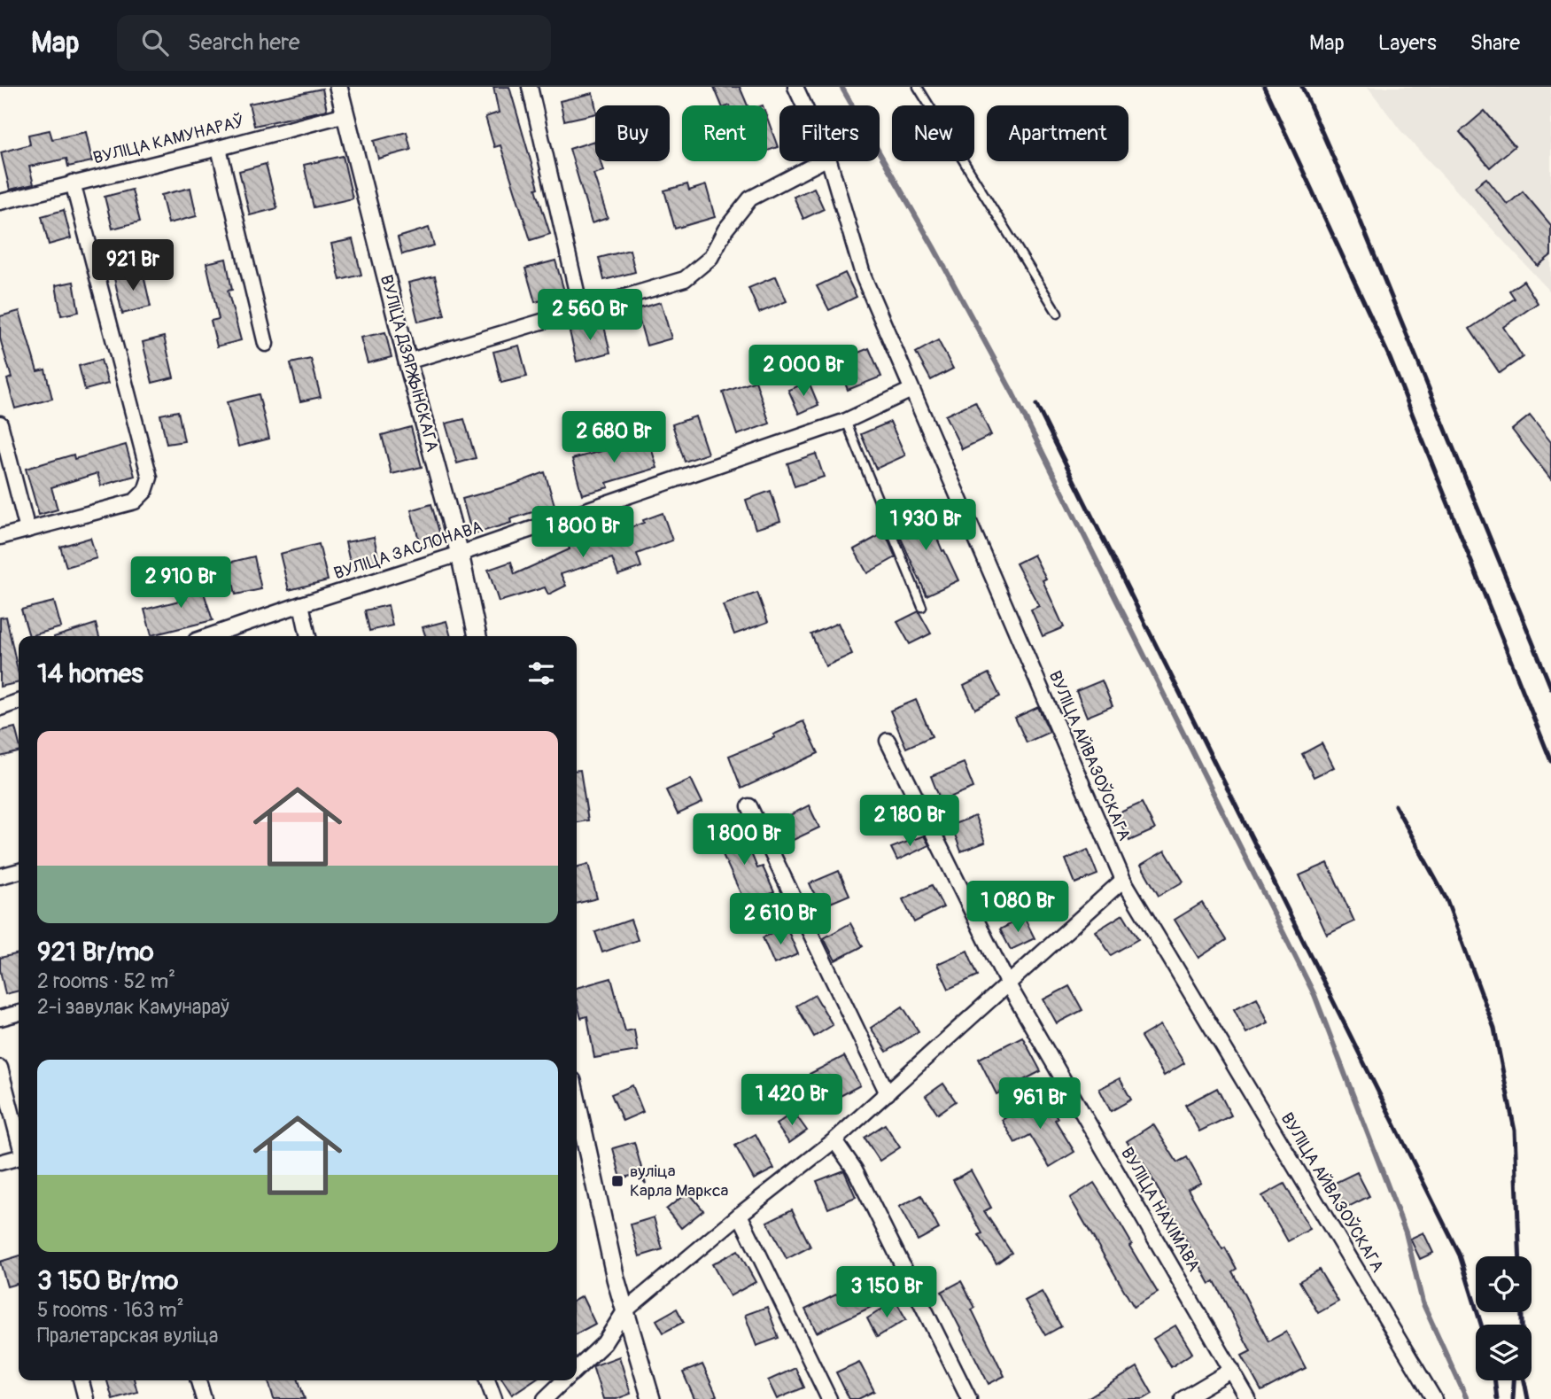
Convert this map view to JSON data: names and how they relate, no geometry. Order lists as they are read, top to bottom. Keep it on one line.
{"streets":{"street":["ВУЛІЦА КАМУНАРАЎ","ВУЛІЦА ДЗЯРЖЫНСКАГА","ВУЛІЦА ЗАСЛОНАВА","ВУЛІЦА АЙВАЗОЎСКАГА","ВУЛІЦА НАХІМАВА"]},"crossings":[["ВУЛІЦА КАМУНАРАЎ","ВУЛІЦА ДЗЯРЖЫНСКАГА"],["ВУЛІЦА ДЗЯРЖЫНСКАГА","ВУЛІЦА ЗАСЛОНАВА"],["ВУЛІЦА ЗАСЛОНАВА","ВУЛІЦА АЙВАЗОЎСКАГА"]],"places":{"transit":["вуліца Карла Маркса"]},"page":{"header":"Map","search":"Search here","nav":["Map","Layers","Share"],"chip":["Buy","Rent","Filters","New","Apartment"],"price":["921 Br","2 560 Br","2 000 Br","2 680 Br","1 930 Br","1 800 Br","2 910 Br","2 180 Br","1 800 Br","1 080 Br","2 610 Br","1 420 Br","961 Br","3 150 Br"],"heading":"14 homes","list":[{"name":"921 Br/mo","note":"2 rooms · 52 m² · 2-і завулак Камунараў"},{"name":"3 150 Br/mo","note":"5 rooms · 163 m² · Пралетарская вуліца"}]}}
